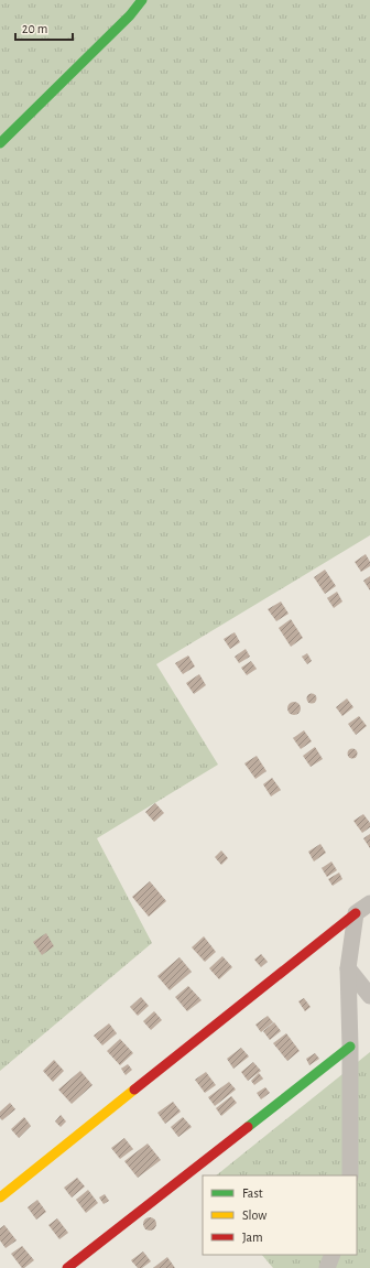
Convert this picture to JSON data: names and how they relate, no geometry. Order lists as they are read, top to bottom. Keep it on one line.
{"legend":["Fast","Slow","Jam"],"scale_bar":"20 m"}
